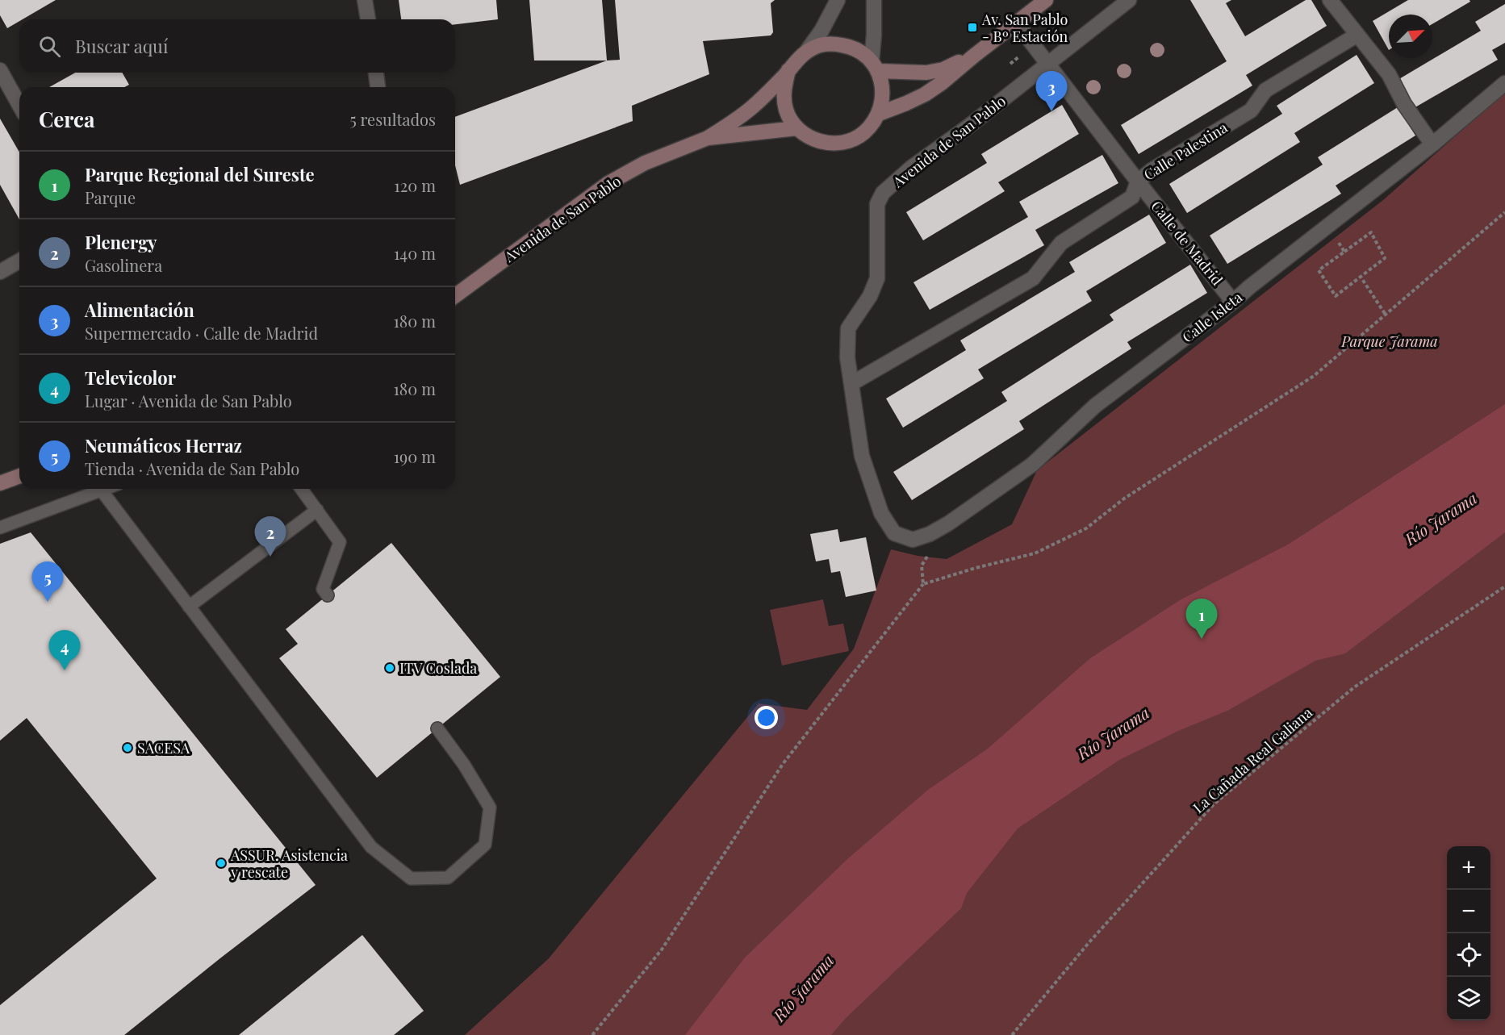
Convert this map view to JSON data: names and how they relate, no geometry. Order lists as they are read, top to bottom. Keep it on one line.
{"streets":{"street":["Avenida de San Pablo","Calle Palestina","Calle de Madrid","Calle Isleta"],"path":["La Cañada Real Galiana"]},"crossings":[["Avenida de San Pablo","Calle Palestina"],["Avenida de San Pablo","Calle de Madrid"],["Avenida de San Pablo","Calle Isleta"],["Calle Palestina","Calle de Madrid"],["Calle Palestina","Calle Isleta"],["Calle de Madrid","Calle Isleta"]],"water":["Río Jarama"],"parks":["Parque Jarama"],"places":{"transit":["Av. San Pablo - Bº Estación"],"other":["ITV Coslada","SACESA","ASSUR. Asistencia y rescate"]},"north":"top right","page":{"search":"Buscar aquí","pins":["3","2","5","1","4"],"heading":["Cerca","5 resultados"],"list":[{"mark":"1","name":"Parque Regional del Sureste","note":"Parque","value":"120 m"},{"mark":"2","name":"Plenergy","note":"Gasolinera","value":"140 m"},{"mark":"3","name":"Alimentación","note":"Supermercado · Calle de Madrid","value":"180 m"},{"mark":"4","name":"Televicolor","note":"Lugar · Avenida de San Pablo","value":"180 m"},{"mark":"5","name":"Neumáticos Herraz","note":"Tienda · Avenida de San Pablo","value":"190 m"}],"map_buttons":["+","−"]}}
